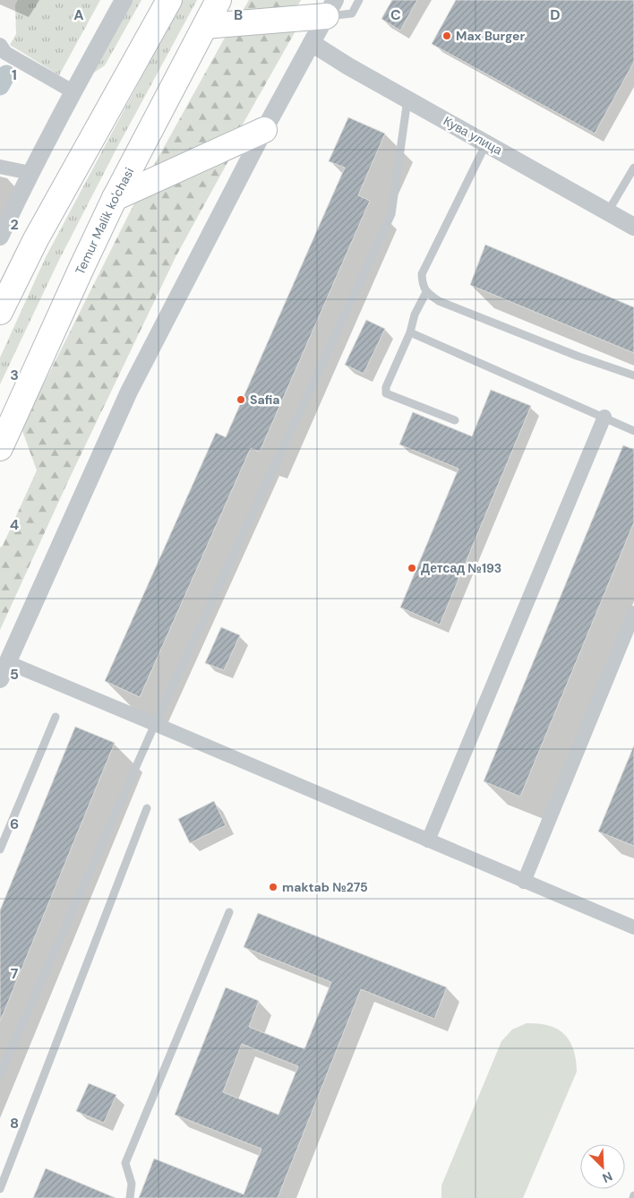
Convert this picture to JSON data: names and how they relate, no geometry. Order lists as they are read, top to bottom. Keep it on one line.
{"streets":{"highway":["Temur Malik ko'chasi"],"street":["Кува улица"]},"places":["Max Burger","Safia","Детсад №193","maktab №275"],"north":"bottom right","grid":{"columns":["A","B","C","D"],"rows":["1","2","3","4","5","6","7","8"]}}
